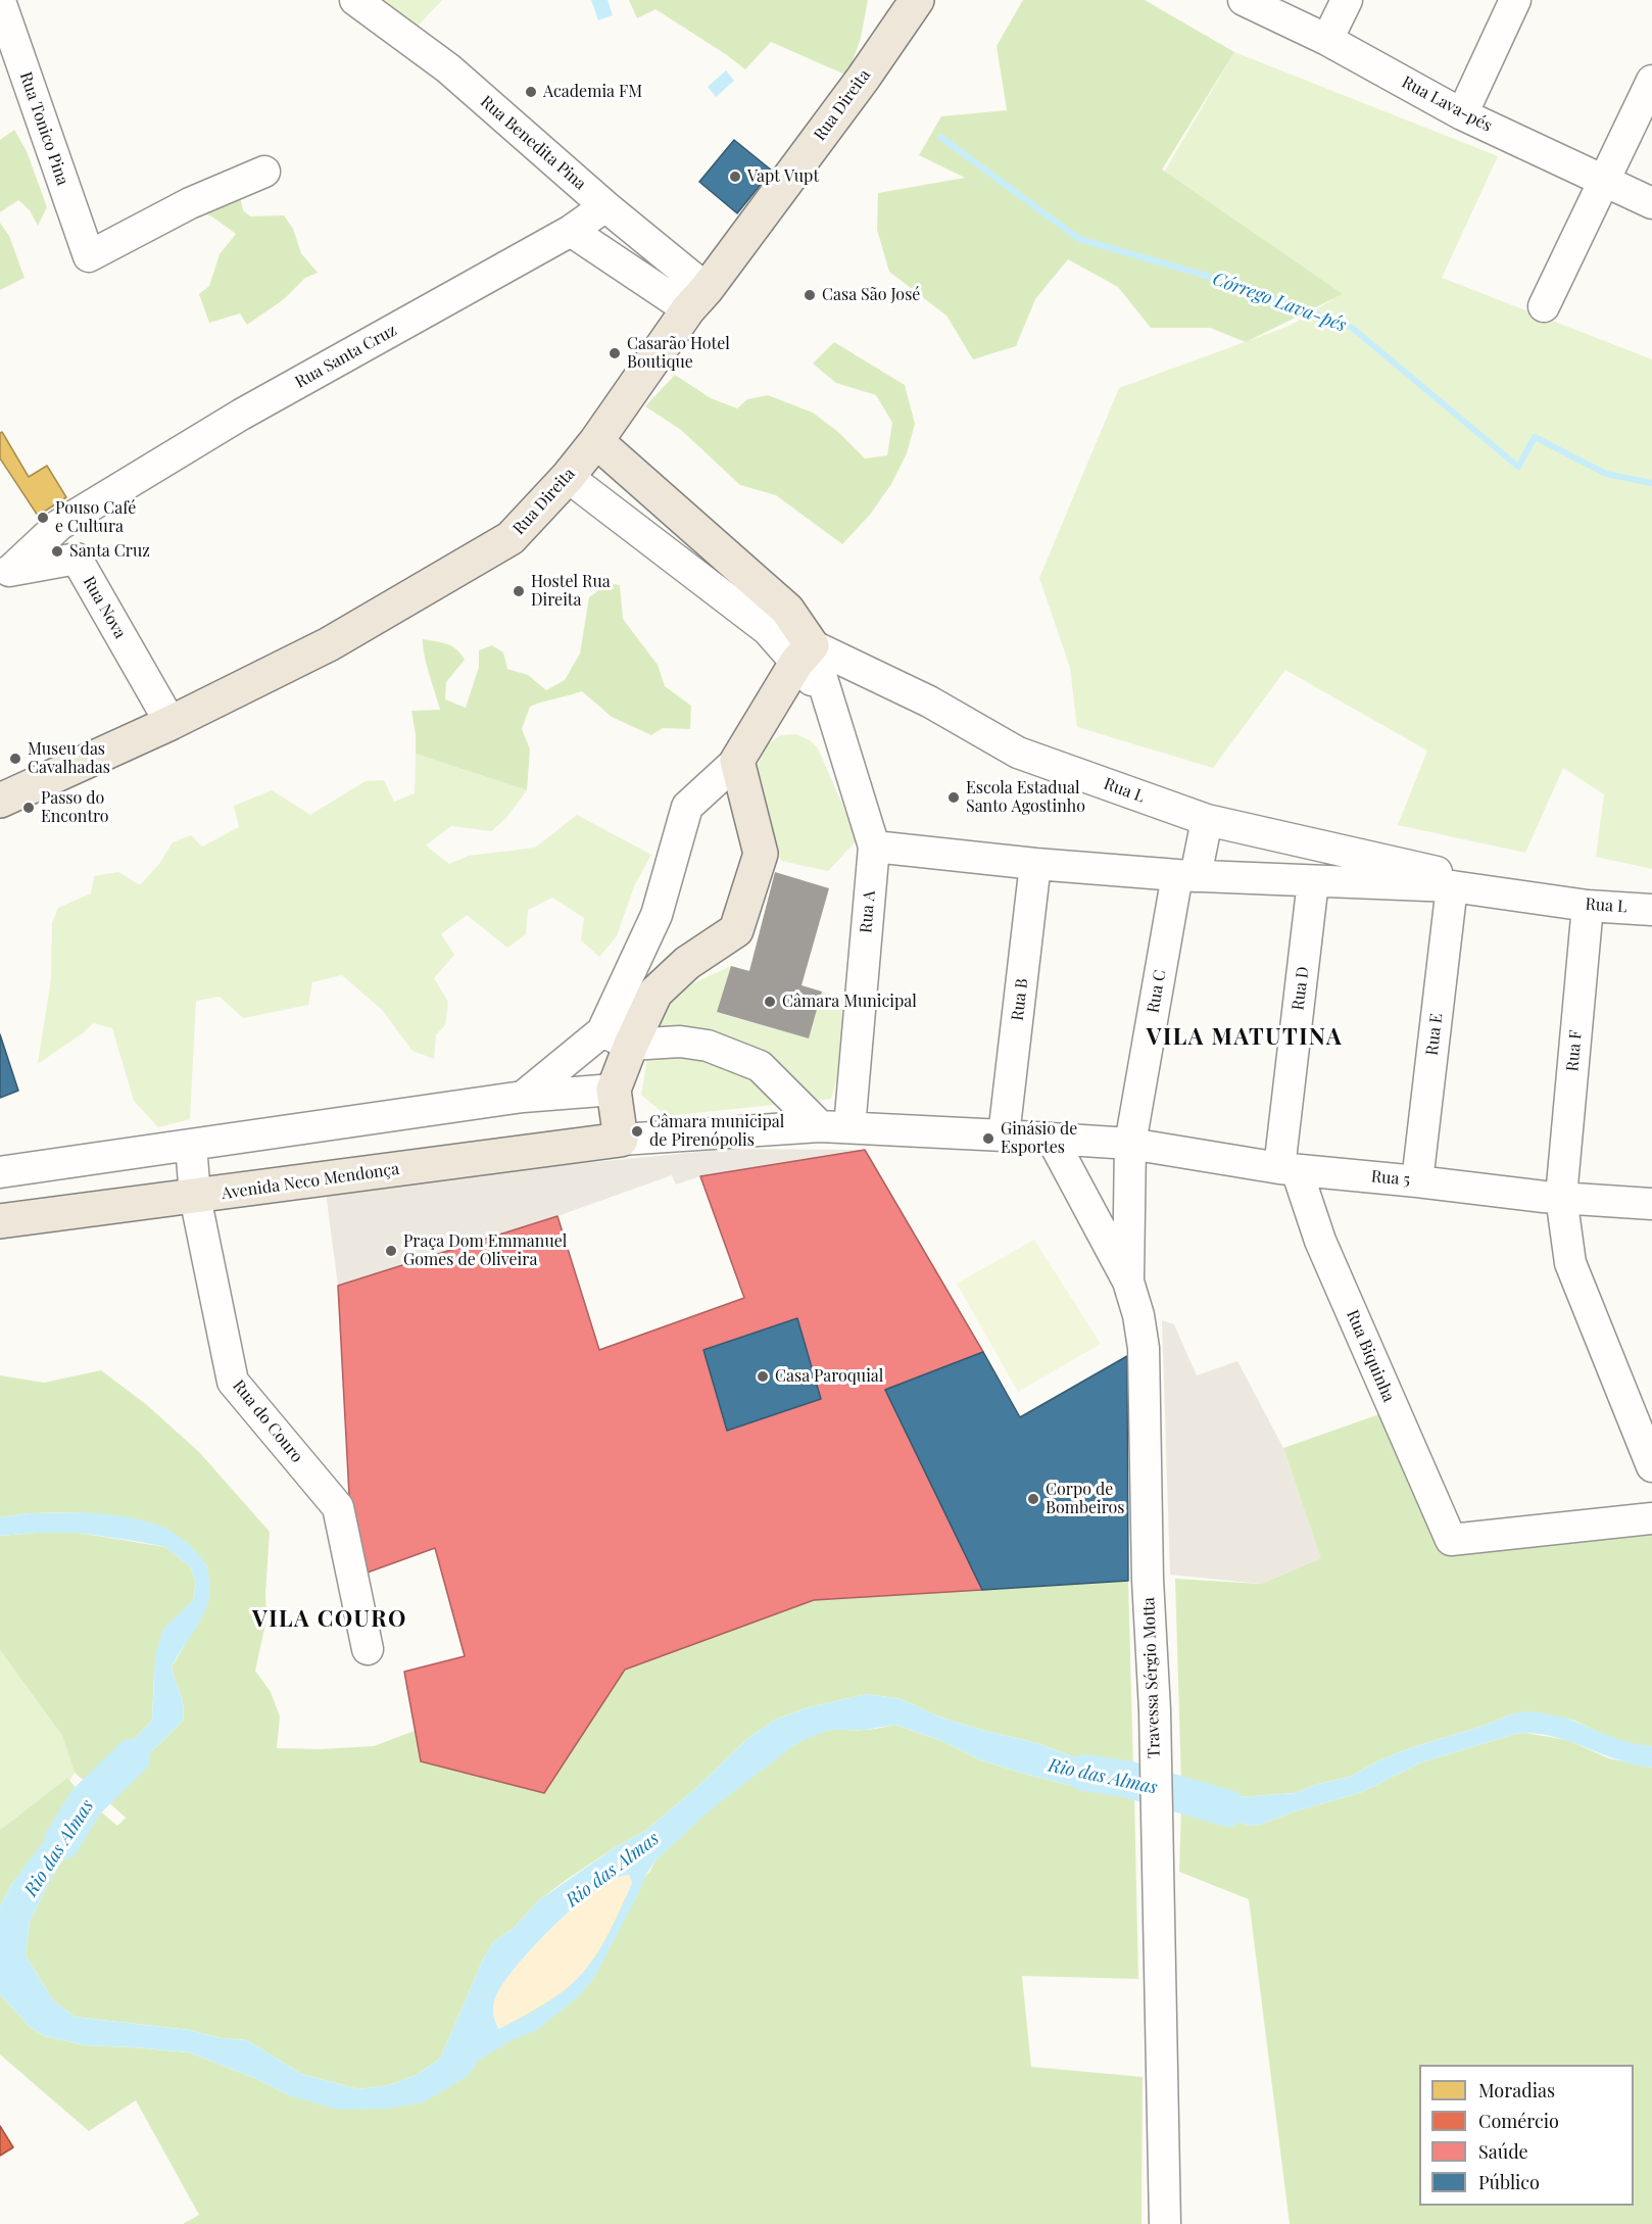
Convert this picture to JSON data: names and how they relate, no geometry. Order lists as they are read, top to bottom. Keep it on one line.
{"streets":{"main road":["Rua Direita","Avenida Neco Mendonça"],"street":["Rua Lava-pés","Rua Tonico Pina","Rua Benedita Pina","Rua Santa Cruz","Rua Nova","Rua L","Rua A","Rua D","Rua C","Rua B","Rua E","Rua F","Rua 5","Rua Biquinha","Rua do Couro","Travessa Sérgio Motta"]},"crossings":[["Rua Direita","Rua Benedita Pina"],["Rua Direita","Rua Nova"],["Rua Benedita Pina","Rua Santa Cruz"],["Rua Santa Cruz","Rua Nova"],["Rua L","Rua A"],["Rua L","Rua D"],["Rua L","Rua C"],["Rua L","Rua B"],["Rua L","Rua E"],["Rua L","Rua F"],["Rua A","Rua 5"],["Rua D","Rua 5"],["Rua D","Rua Biquinha"],["Rua C","Rua 5"],["Rua C","Travessa Sérgio Motta"],["Rua B","Rua 5"],["Rua E","Rua 5"],["Rua F","Rua 5"],["Rua 5","Avenida Neco Mendonça"],["Rua 5","Rua Biquinha"],["Avenida Neco Mendonça","Rua do Couro"]],"districts":["VILA MATUTINA","VILA COURO"],"water":["Córrego Lava-pés","Rio das Almas"],"places":["Academia FM","Vapt Vupt","Casa São José","Casarão Hotel Boutique","Pouso Café e Cultura","Santa Cruz","Hostel Rua Direita","Museu das Cavalhadas","Escola Estadual Santo Agostinho","Passo do Encontro","Câmara Municipal","Câmara municipal de Pirenópolis","Ginásio de Esportes","Praça Dom Emmanuel Gomes de Oliveira","Casa Paroquial","Corpo de Bombeiros"],"legend":["Moradias","Comércio","Saúde","Público"]}
